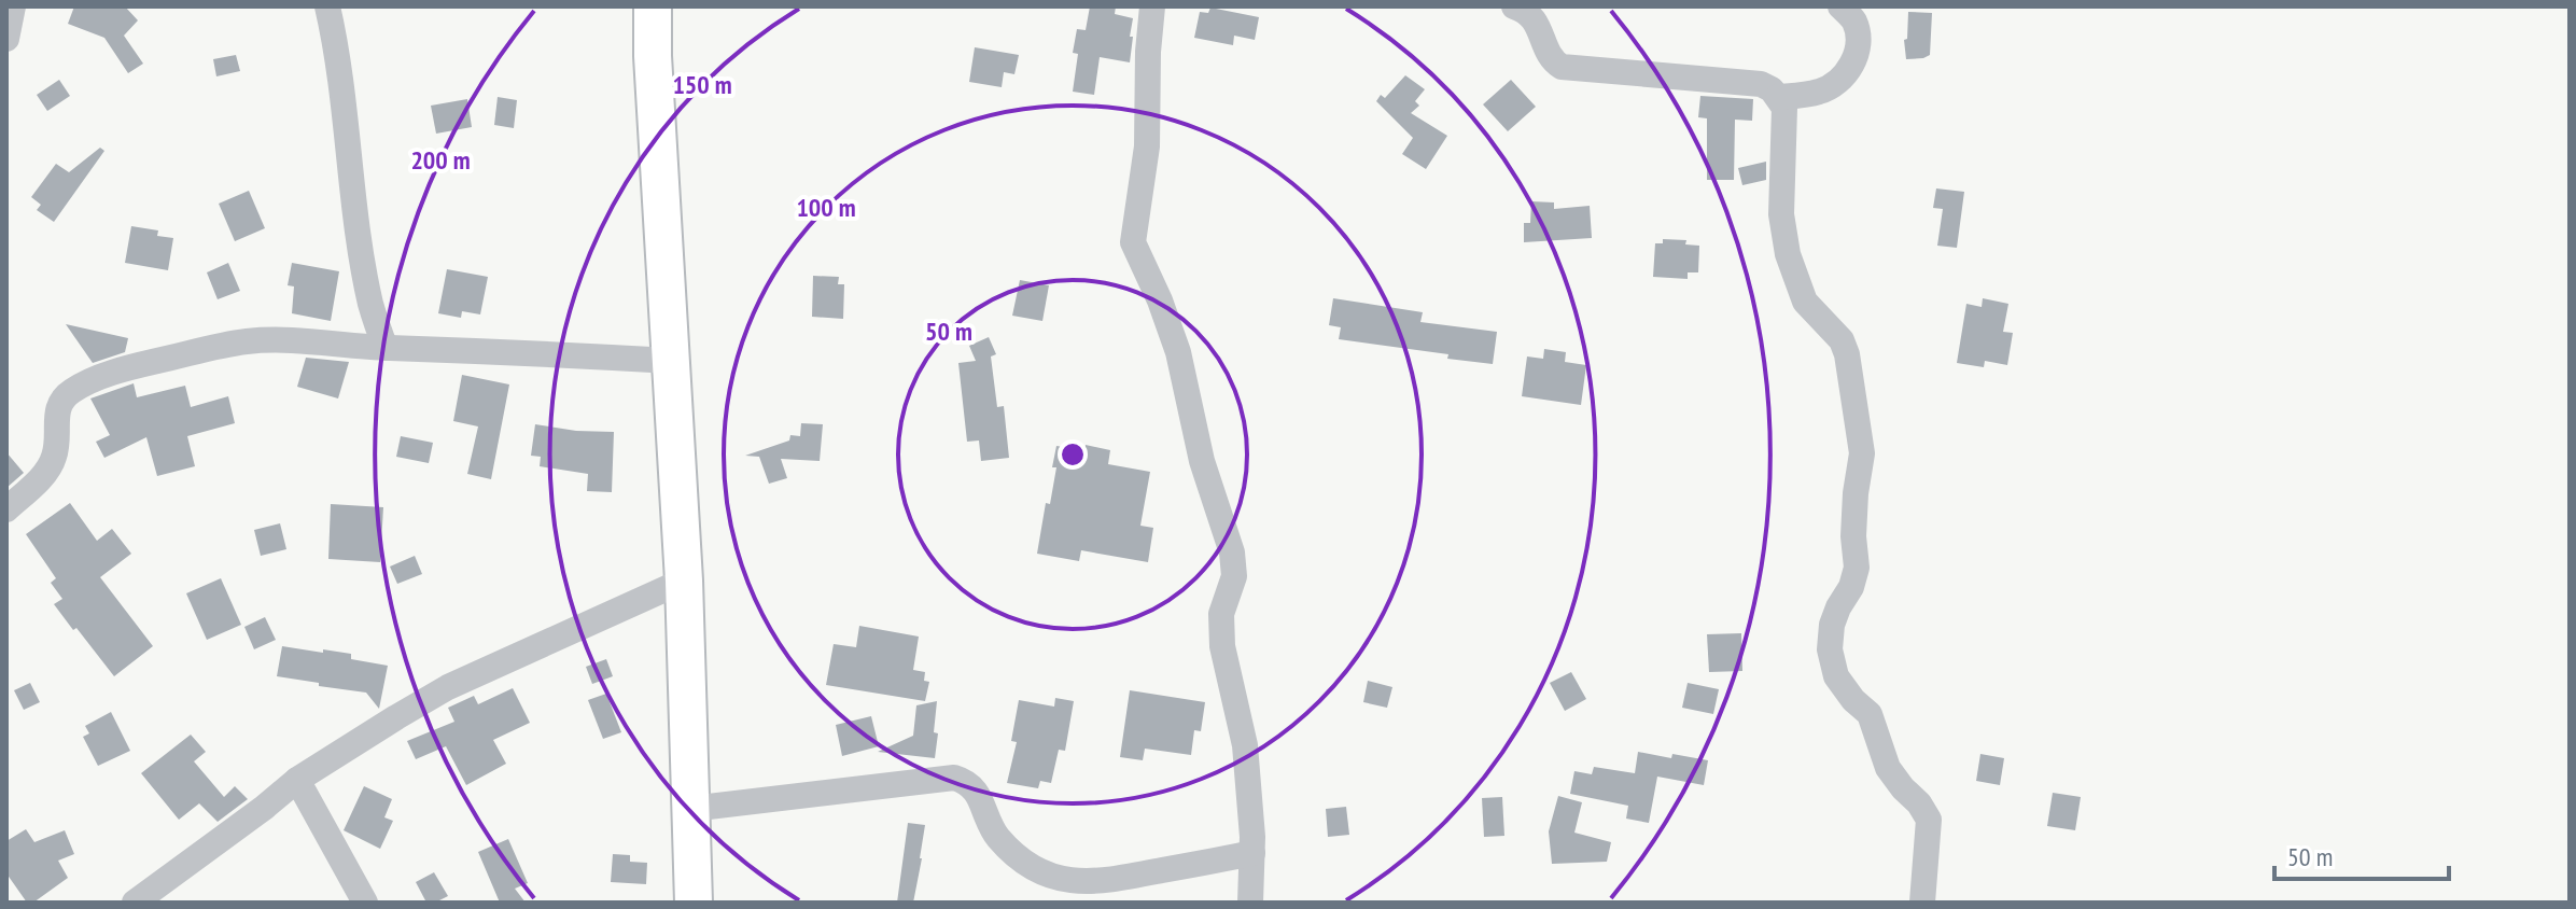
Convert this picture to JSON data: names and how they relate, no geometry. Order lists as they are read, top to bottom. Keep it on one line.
{"scale_bar":"50 m","rings":["150 m","200 m","100 m","50 m"]}
